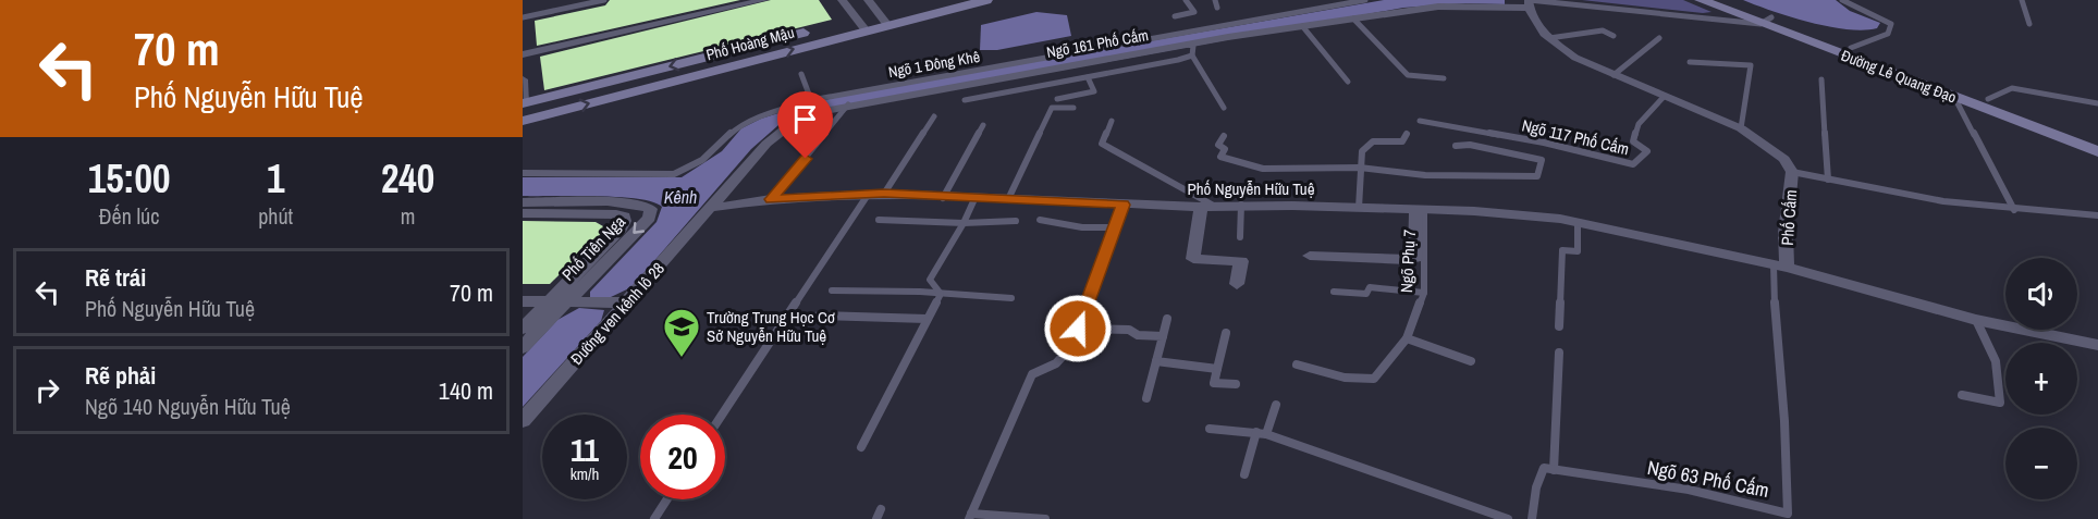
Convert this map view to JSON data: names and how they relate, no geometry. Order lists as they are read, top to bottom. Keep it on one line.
{"streets":{"street":["Phố Hoàng Mậu","Ngõ 161 Phố Cấm","Đường Lê Quang Đạo","Phố Nguyễn Hữu Tuệ","Phố Cấm","Phố Tiên Nga","Đường ven kênh lô 28"],"lane":["Ngõ 1 Đông Khê","Ngõ 117 Phố Cấm","Ngõ Phụ 7","Ngõ 63 Phố Cấm"]},"crossings":[["Ngõ 161 Phố Cấm","Phố Nguyễn Hữu Tuệ"],["Ngõ 161 Phố Cấm","Phố Cấm"],["Ngõ 161 Phố Cấm","Đường ven kênh lô 28"],["Ngõ 117 Phố Cấm","Phố Cấm"],["Phố Nguyễn Hữu Tuệ","Phố Cấm"],["Phố Nguyễn Hữu Tuệ","Ngõ Phụ 7"],["Phố Nguyễn Hữu Tuệ","Đường ven kênh lô 28"],["Phố Nguyễn Hữu Tuệ","Ngõ 63 Phố Cấm"],["Phố Cấm","Ngõ 63 Phố Cấm"]],"water":["Kênh"],"places":{"school or university":["Trường Trung Học Cơ Sở Nguyễn Hữu Tuệ"]},"page":{"turn":["70 m","Phố Nguyễn Hữu Tuệ"],"eta":["15:00","Đến lúc","1","phút","240","m"],"list":[{"name":"Rẽ trái","note":"Phố Nguyễn Hữu Tuệ","value":"70 m"},{"name":"Rẽ phải","note":"Ngõ 140 Nguyễn Hữu Tuệ","value":"140 m"}],"map_buttons":["+","−"],"speed":"11 km/h","limit":"20"}}
